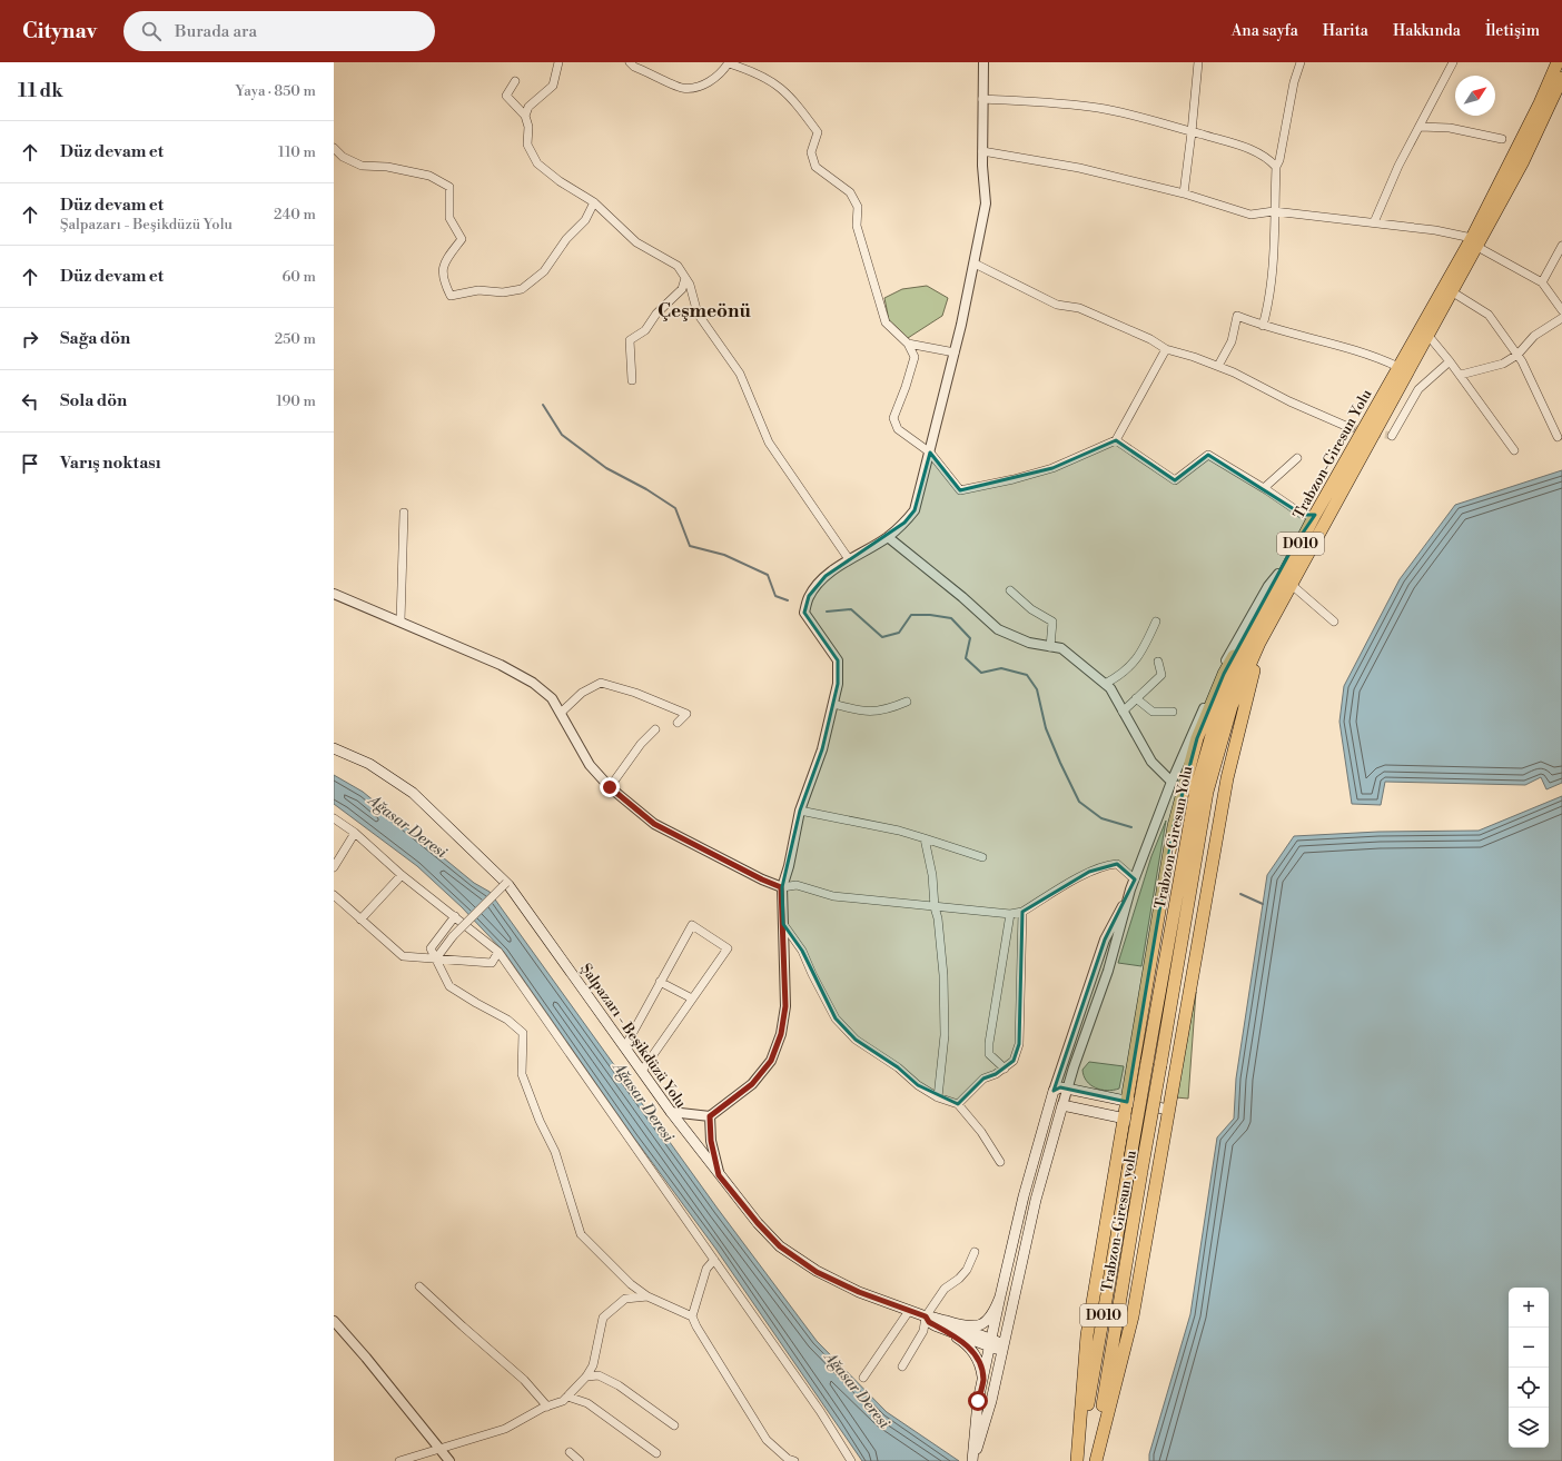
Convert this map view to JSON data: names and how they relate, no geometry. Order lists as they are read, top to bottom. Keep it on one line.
{"streets":{"highway":["Trabzon-Giresun Yolu","D010","Trabzon-Giresun yolu"],"main road":["Şalpazarı - Beşikdüzü Yolu"]},"crossings":[["Trabzon-Giresun Yolu","Trabzon-Giresun yolu"]],"districts":["Çeşmeönü"],"water":["Ağasar Deresi"],"north":"top right","page":{"header":"Citynav","search":"Burada ara","nav":["Ana sayfa","Harita","Hakkında","İletişim"],"heading":["11 dk","Yaya · 850 m"],"list":[["Düz devam et","110 m"],["Düz devam et","Şalpazarı - Beşikdüzü Yolu","240 m"],["Düz devam et","60 m"],["Sağa dön","250 m"],["Sola dön","190 m"],"Varış noktası"],"map_buttons":["+","−"]}}
